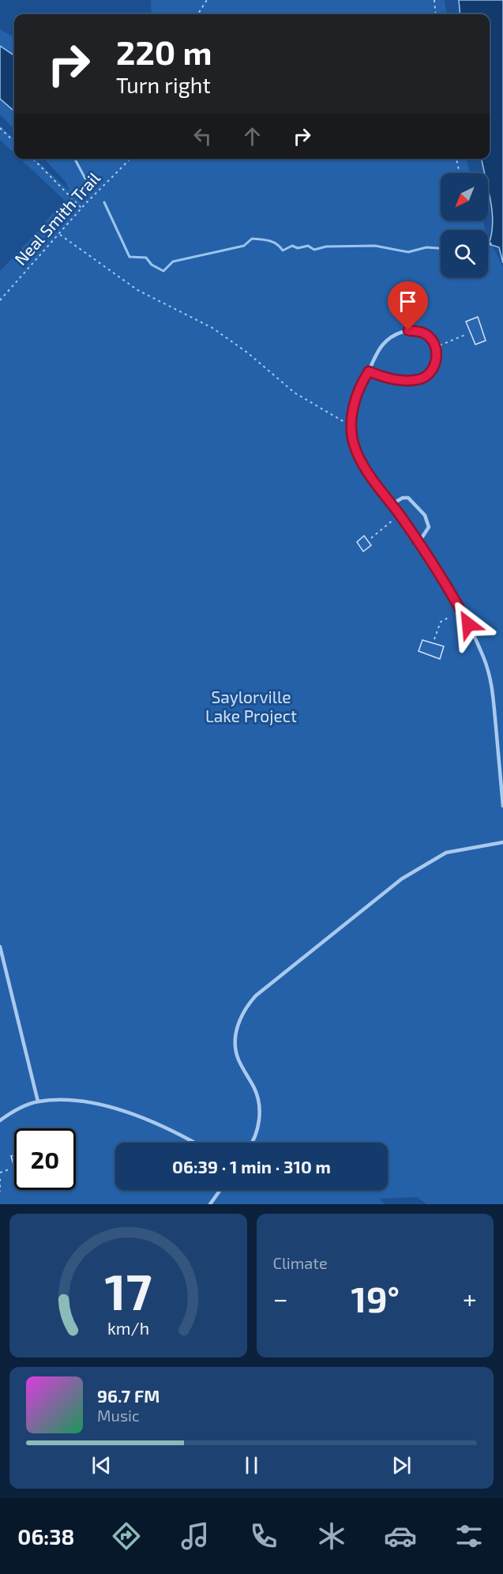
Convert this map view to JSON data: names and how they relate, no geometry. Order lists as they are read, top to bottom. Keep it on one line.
{"streets":{"path":["Neal Smith Trail"]},"parks":["Saylorville Lake Project"],"north":"bottom left","page":{"turn":["220 m","Turn right"],"limit":"20","trip":"06:39 · 1 min · 310 m","tile":"Climate","heat":["−","19°","+"],"song":["96.7 FM","Music"],"tabs":"06:38","gauge":["17","km/h"]}}
